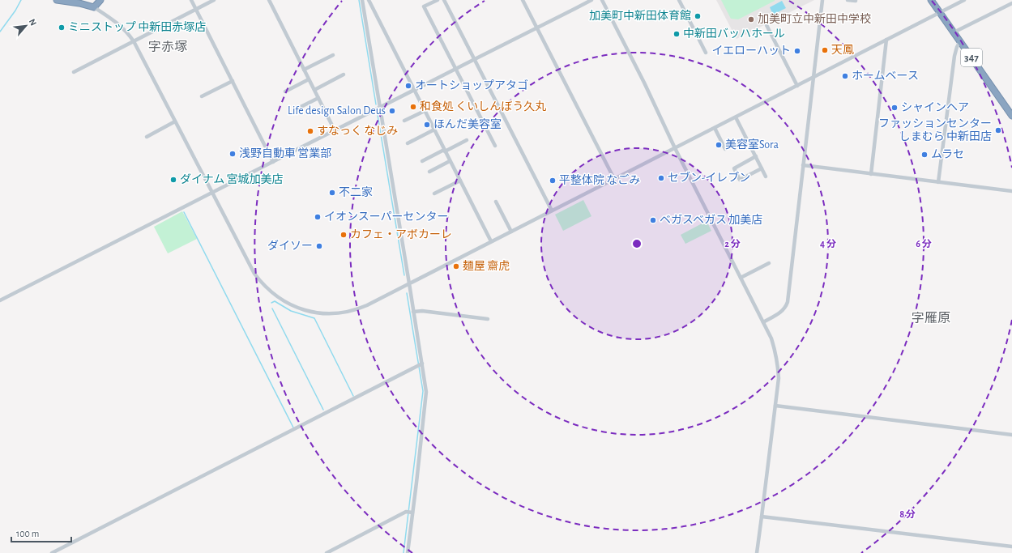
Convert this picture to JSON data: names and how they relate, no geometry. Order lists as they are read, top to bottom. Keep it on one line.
{"streets":{"highway":["347"]},"districts":["字赤塚","字雁原"],"places":["加美町中新田体育館","加美町立中新田中学校","ミニストップ 中新田赤塚店","中新田バッハホール","天鳳","イエローハット","ホームベース","オートショップアタゴ","和食処 くいしんぼう久丸","シャインヘア","Life design Salon Deus","ほんだ美容室","ファッションセンター しまむら 中新田店","すなっく なじみ","美容室Sora","浅野自動車 営業部","ムラセ","セブン-イレブン","ダイナム 宮城加美店","平整体院 なごみ","不二家","イオンスーパーセンター","ベガスベガス 加美店","カフェ・アボカーレ","ダイソー","麺屋 齋虎"],"scale_bar":"100 m","north":"top right","rings":["2 分","4 分","6 分","8 分"]}
